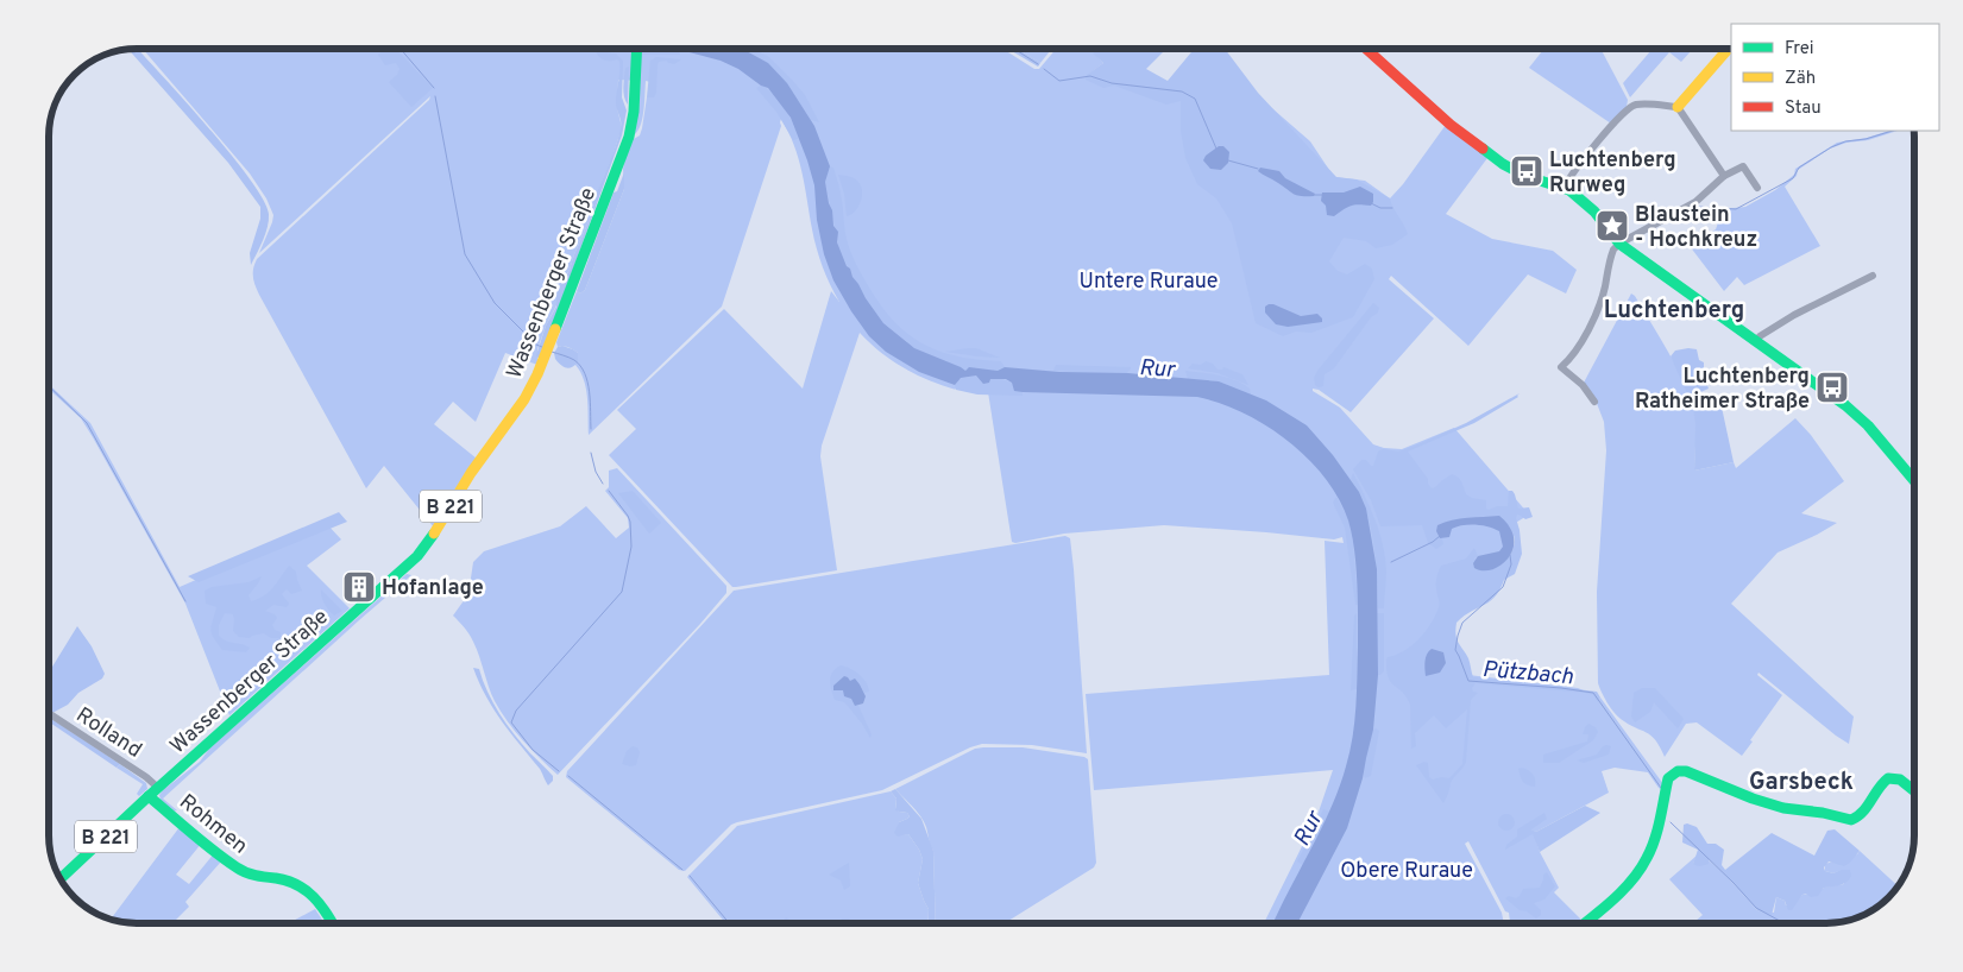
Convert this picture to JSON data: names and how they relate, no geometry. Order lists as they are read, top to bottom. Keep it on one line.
{"streets":{"street":["Wassenberger Straße","B 221","Rolland","Rohmen"]},"crossings":[["Wassenberger Straße","Rolland"],["Wassenberger Straße","Rohmen"]],"districts":["Luchtenberg","Garsbeck"],"water":["Rur","Pützbach"],"parks":["Untere Ruraue","Obere Ruraue"],"places":{"bus stop":["Luchtenberg Rurweg","Luchtenberg Ratheimer Straße"],"place":["Blaustein - Hochkreuz"],"building":["Hofanlage"]},"legend":["Frei","Zäh","Stau"]}
